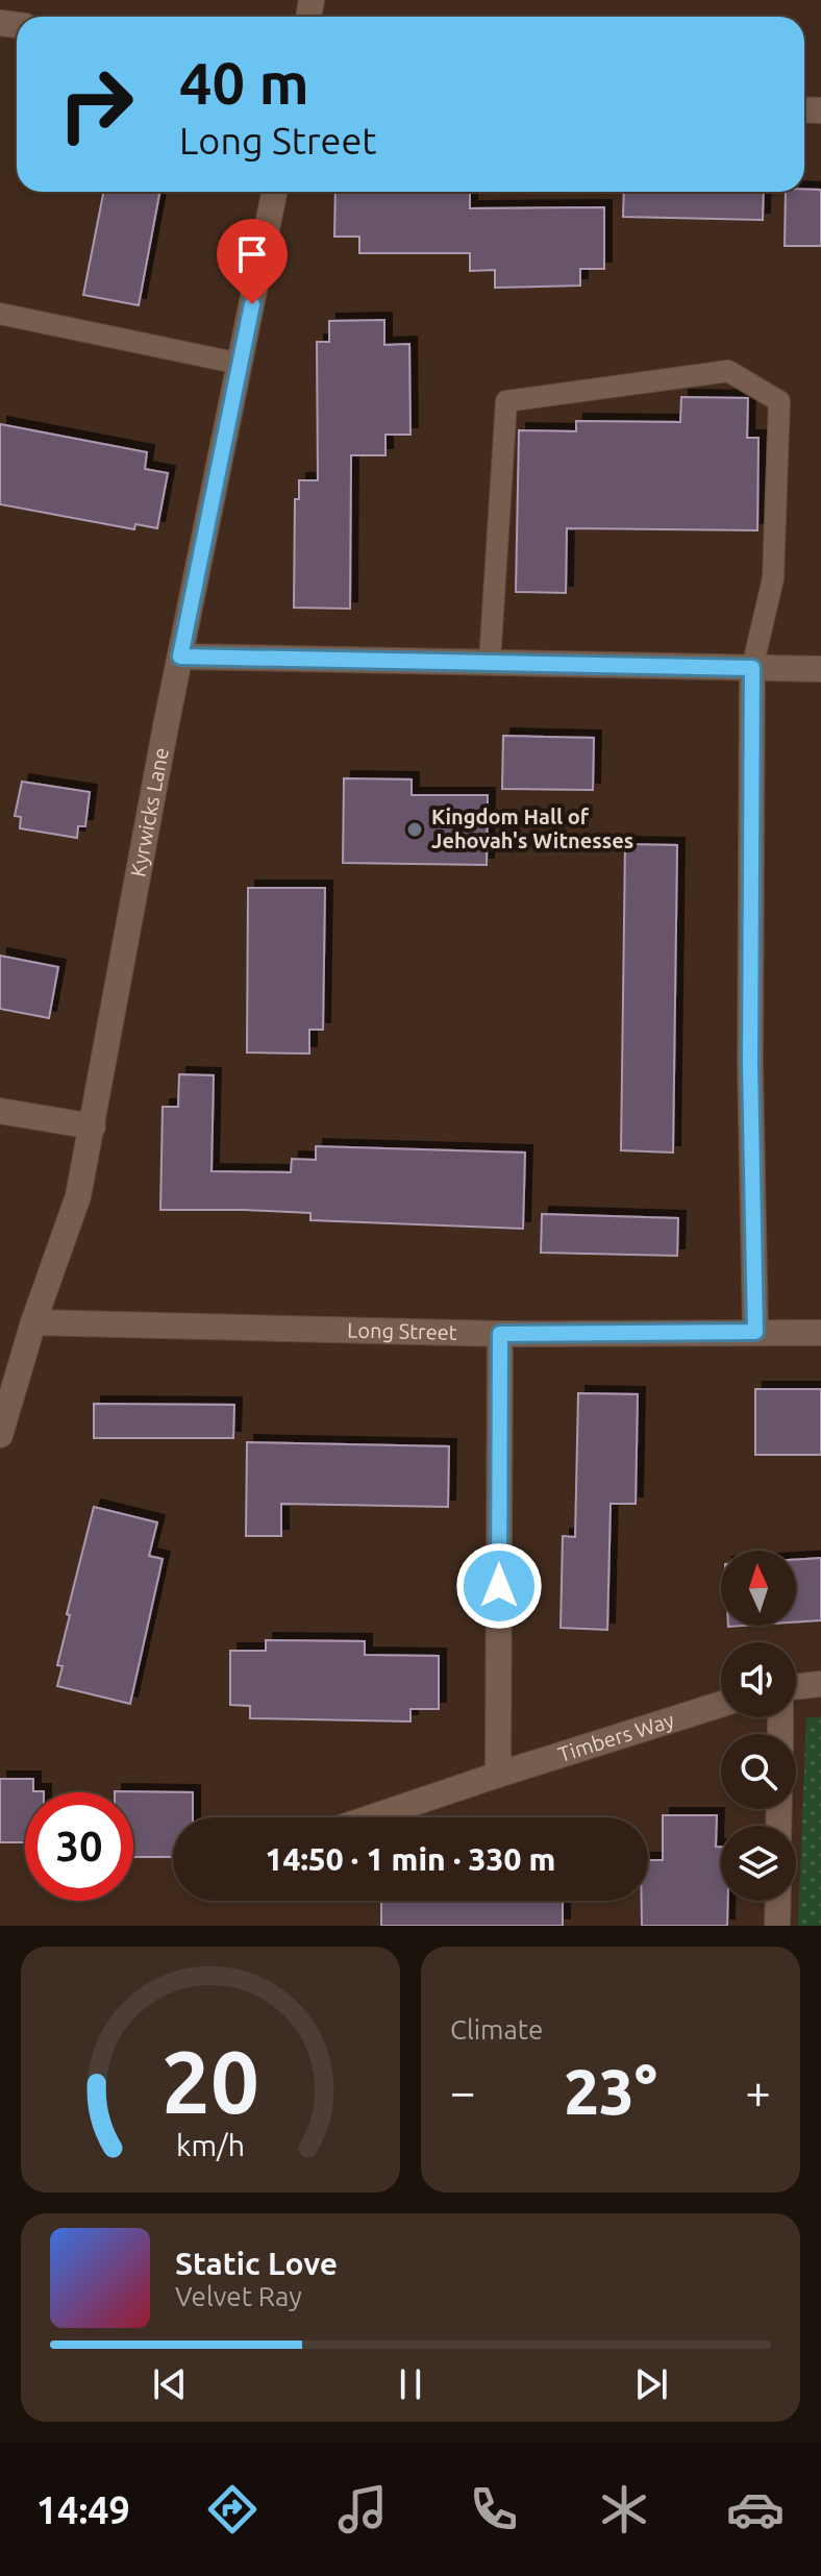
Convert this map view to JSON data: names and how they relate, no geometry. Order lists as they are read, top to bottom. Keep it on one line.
{"streets":{"street":["Kyrwicks Lane","Long Street","Timbers Way"]},"crossings":[["Kyrwicks Lane","Long Street"]],"places":["Kingdom Hall of Jehovah's Witnesses"],"north":"top","page":{"turn":["40 m","Long Street"],"limit":"30","trip":"14:50 · 1 min · 330 m","tile":"Climate","heat":["−","23°","+"],"song":["Static Love","Velvet Ray"],"tabs":"14:49","gauge":["20","km/h"]}}
